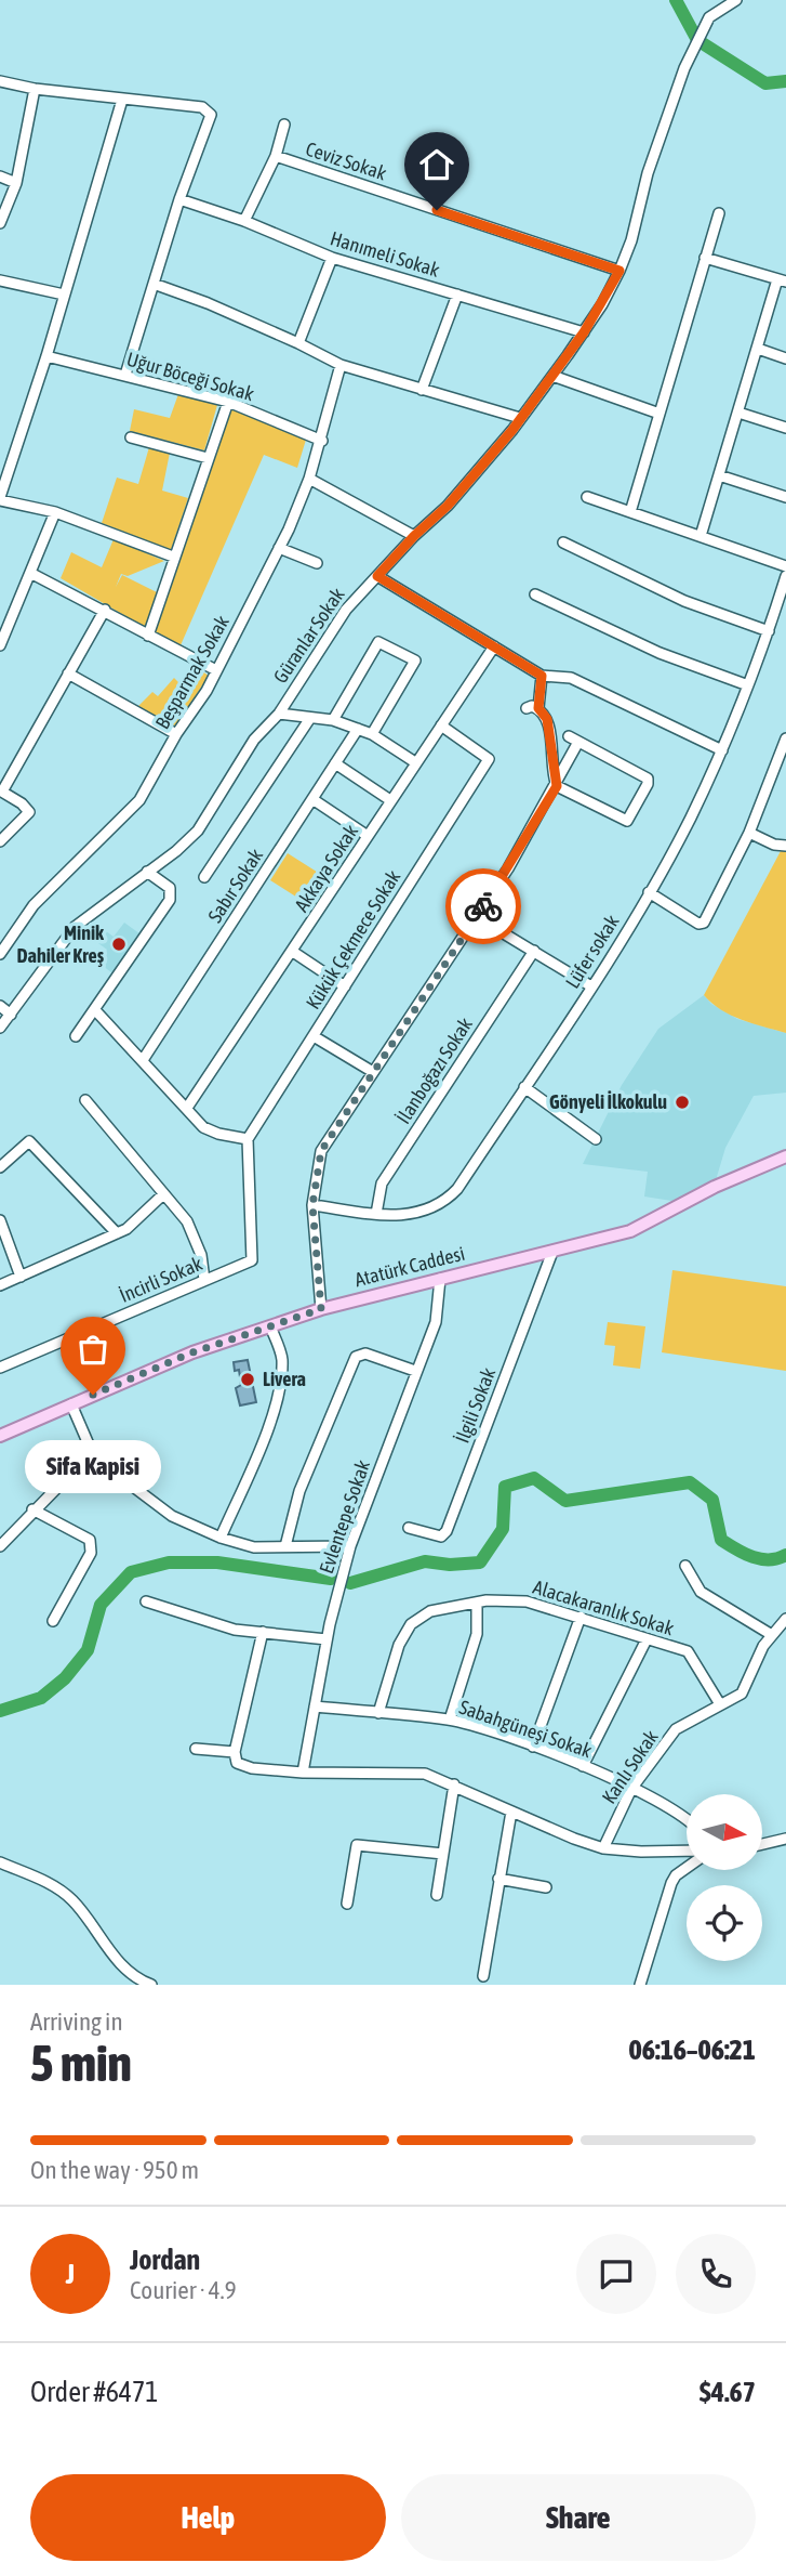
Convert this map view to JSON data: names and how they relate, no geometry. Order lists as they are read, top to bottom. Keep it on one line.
{"streets":{"main road":["Atatürk Caddesi"],"street":["Ceviz Sokak","Hanımeli Sokak","Uğur Böceği Sokak","Güranlar Sokak","Beşparmak Sokak","Akkaya Sokak","Sabır Sokak","Kükük Çekmece Sokak","Lüfer sokak","İlanboğazı Sokak","İncirli Sokak","İlgili Sokak","Evlentepe Sokak","Alacakaranlık Sokak","Sabahgüneşi Sokak","Kanlı Sokak"]},"crossings":[["Ceviz Sokak","Güranlar Sokak"],["Hanımeli Sokak","Güranlar Sokak"],["Uğur Böceği Sokak","Beşparmak Sokak"],["Akkaya Sokak","Kükük Çekmece Sokak"],["Kükük Çekmece Sokak","İncirli Sokak"],["Lüfer sokak","İlanboğazı Sokak"],["Atatürk Caddesi","İlgili Sokak"],["Atatürk Caddesi","Evlentepe Sokak"],["Evlentepe Sokak","Sabahgüneşi Sokak"],["Alacakaranlık Sokak","Sabahgüneşi Sokak"],["Alacakaranlık Sokak","Kanlı Sokak"],["Sabahgüneşi Sokak","Kanlı Sokak"]],"places":["Minik Dahiler Kreş","Gönyeli İlkokulu","Livera","Sifa Kapisi"],"north":"right","page":{"bubble":"Sifa Kapisi","heading":["5 min","Arriving in","06:16–06:21"],"panel":["Jordan","Courier · 4.9","Order #6471","$4.67"],"bar":"On the way · 950 m","round":"J","buttons":["Help","Share"]}}
